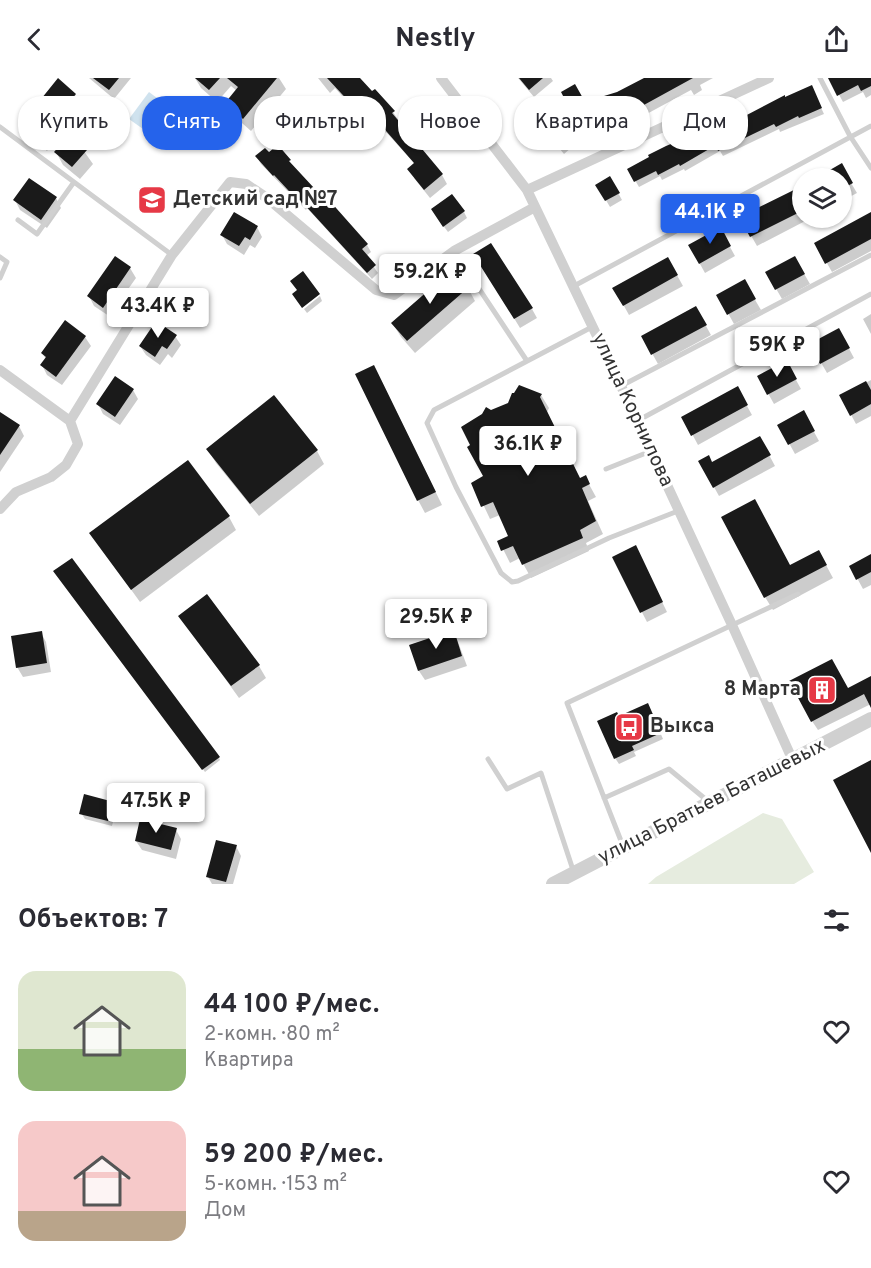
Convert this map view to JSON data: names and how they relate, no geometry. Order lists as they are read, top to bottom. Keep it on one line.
{"streets":{"street":["улица Корнилова","улица Братьев Баташевых"]},"crossings":[["улица Корнилова","улица Братьев Баташевых"]],"places":{"school or university":["Детский сад №7"],"building":["8 Марта"],"bus stop":["Выкса"]},"page":{"header":"Nestly","chip":["Купить","Снять","Фильтры","Новое","Квартира","Дом"],"price":["44.1K ₽","59.2K ₽","43.4K ₽","59K ₽","36.1K ₽","29.5K ₽","47.5K ₽"],"heading":"Объектов: 7","list":[{"name":"44 100 ₽/мес.","note":"2-комн. · 80 m² · Квартира"},{"name":"59 200 ₽/мес.","note":"5-комн. · 153 m² · Дом"}]}}
